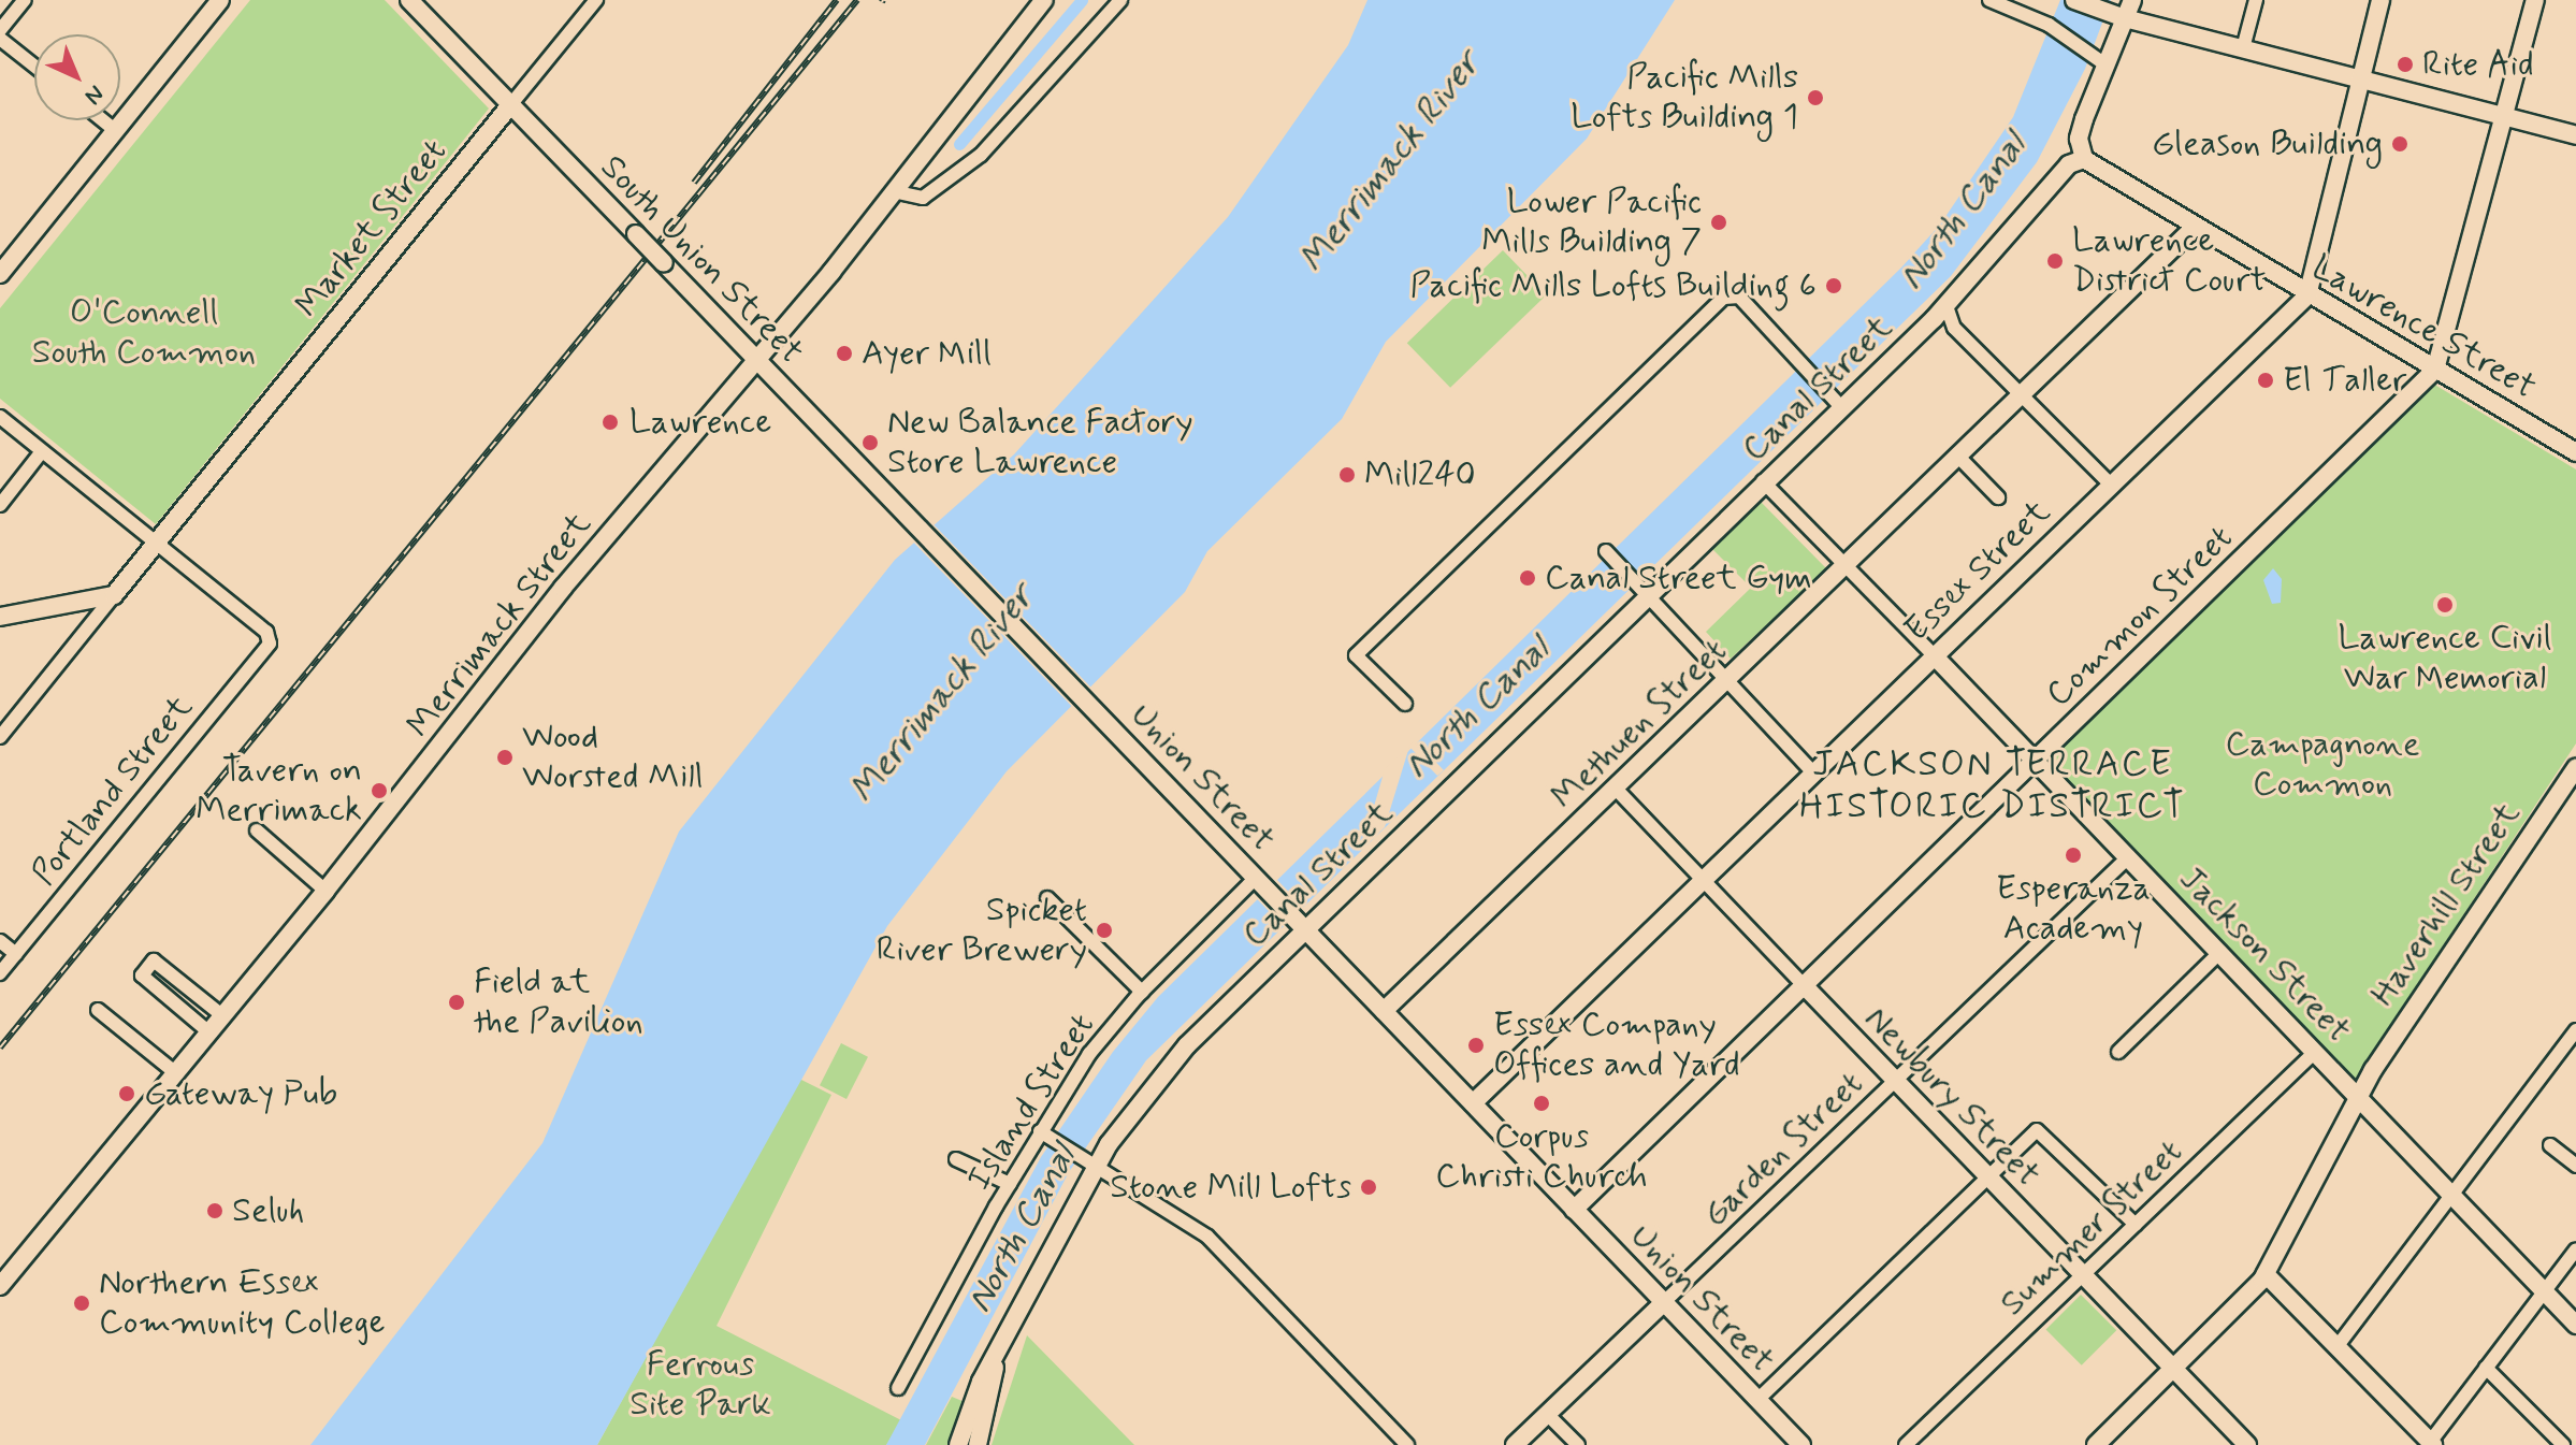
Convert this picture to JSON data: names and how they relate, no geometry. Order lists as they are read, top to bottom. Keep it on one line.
{"streets":{"main road":["Market Street","South Union Street","Lawrence Street","Canal Street","Essex Street","Common Street","Merrimack Street","Methuen Street","Union Street","Haverhill Street","Jackson Street","Newbury Street"],"street":["Portland Street","Island Street","Garden Street","Summer Street"]},"crossings":[["Market Street","South Union Street"],["Market Street","Portland Street"],["South Union Street","Merrimack Street"],["South Union Street","Union Street"],["Lawrence Street","Canal Street"],["Lawrence Street","Essex Street"],["Lawrence Street","Common Street"],["Lawrence Street","Methuen Street"],["Canal Street","Union Street"],["Canal Street","Jackson Street"],["Essex Street","Union Street"],["Essex Street","Jackson Street"],["Essex Street","Newbury Street"],["Common Street","Union Street"],["Common Street","Jackson Street"],["Common Street","Newbury Street"],["Methuen Street","Union Street"],["Methuen Street","Jackson Street"],["Methuen Street","Newbury Street"],["Union Street","Island Street"],["Union Street","Garden Street"],["Haverhill Street","Jackson Street"],["Haverhill Street","Newbury Street"],["Jackson Street","Garden Street"],["Jackson Street","Summer Street"],["Newbury Street","Garden Street"],["Newbury Street","Summer Street"]],"districts":["JACKSON TERRACE HISTORIC DISTRICT"],"water":["Merrimack River","North Canal"],"parks":["O'Connell South Common","Campagnone Common","Ferrous Site Park"],"places":["Rite Aid","Pacific Mills Lofts Building 1","Gleason Building","Lower Pacific Mills Building 7","Lawrence District Court","Pacific Mills Lofts Building 6","Ayer Mill","El Taller","Lawrence","New Balance Factory Store Lawrence","Mill240","Canal Street Gym","Lawrence Civil War Memorial","Wood Worsted Mill","Tavern on Merrimack","Esperanza Academy","Spicket River Brewery","Field at the Pavilion","Essex Company Offices and Yard","Gateway Pub","Corpus Christi Church","Stone Mill Lofts","Seluh","Northern Essex Community College"],"north":"bottom right"}
